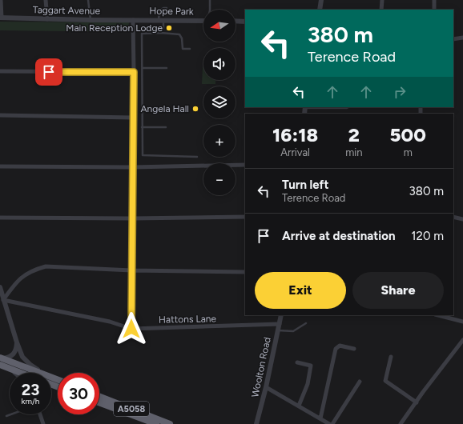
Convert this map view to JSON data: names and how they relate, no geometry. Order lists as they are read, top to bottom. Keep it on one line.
{"streets":{"highway":["A5058"],"street":["Taggart Avenue","Hope Park","Hattons Lane","Woolton Road"]},"crossings":[["Taggart Avenue","Hope Park"],["Hattons Lane","Woolton Road"]],"places":["Main Reception Lodge","Angela Hall"],"north":"left","page":{"map_buttons":["+","−"],"turn":["380 m","Terence Road"],"eta":["16:18","Arrival","2","min","500","m"],"list":[{"name":"Turn left","note":"Terence Road","value":"380 m"},{"name":"Arrive at destination","value":"120 m"}],"buttons":["Exit","Share"],"speed":"23 km/h","limit":"30"}}
